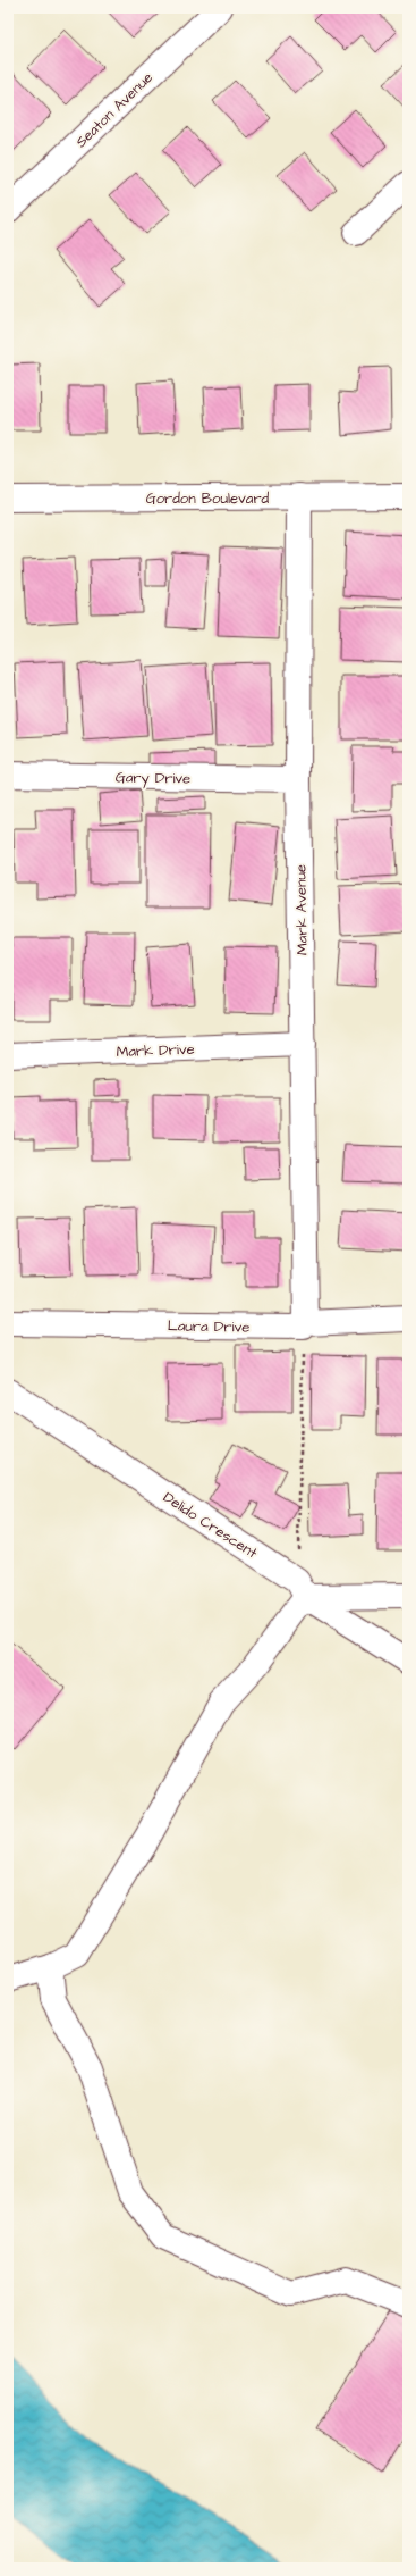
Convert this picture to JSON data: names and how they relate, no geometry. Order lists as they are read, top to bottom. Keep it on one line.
{"streets":{"street":["Seaton Avenue","Gordon Boulevard","Gary Drive","Mark Avenue","Mark Drive","Laura Drive","Delido Crescent"]},"crossings":[["Gordon Boulevard","Mark Avenue"],["Gary Drive","Mark Avenue"],["Mark Avenue","Mark Drive"],["Mark Avenue","Laura Drive"]]}
